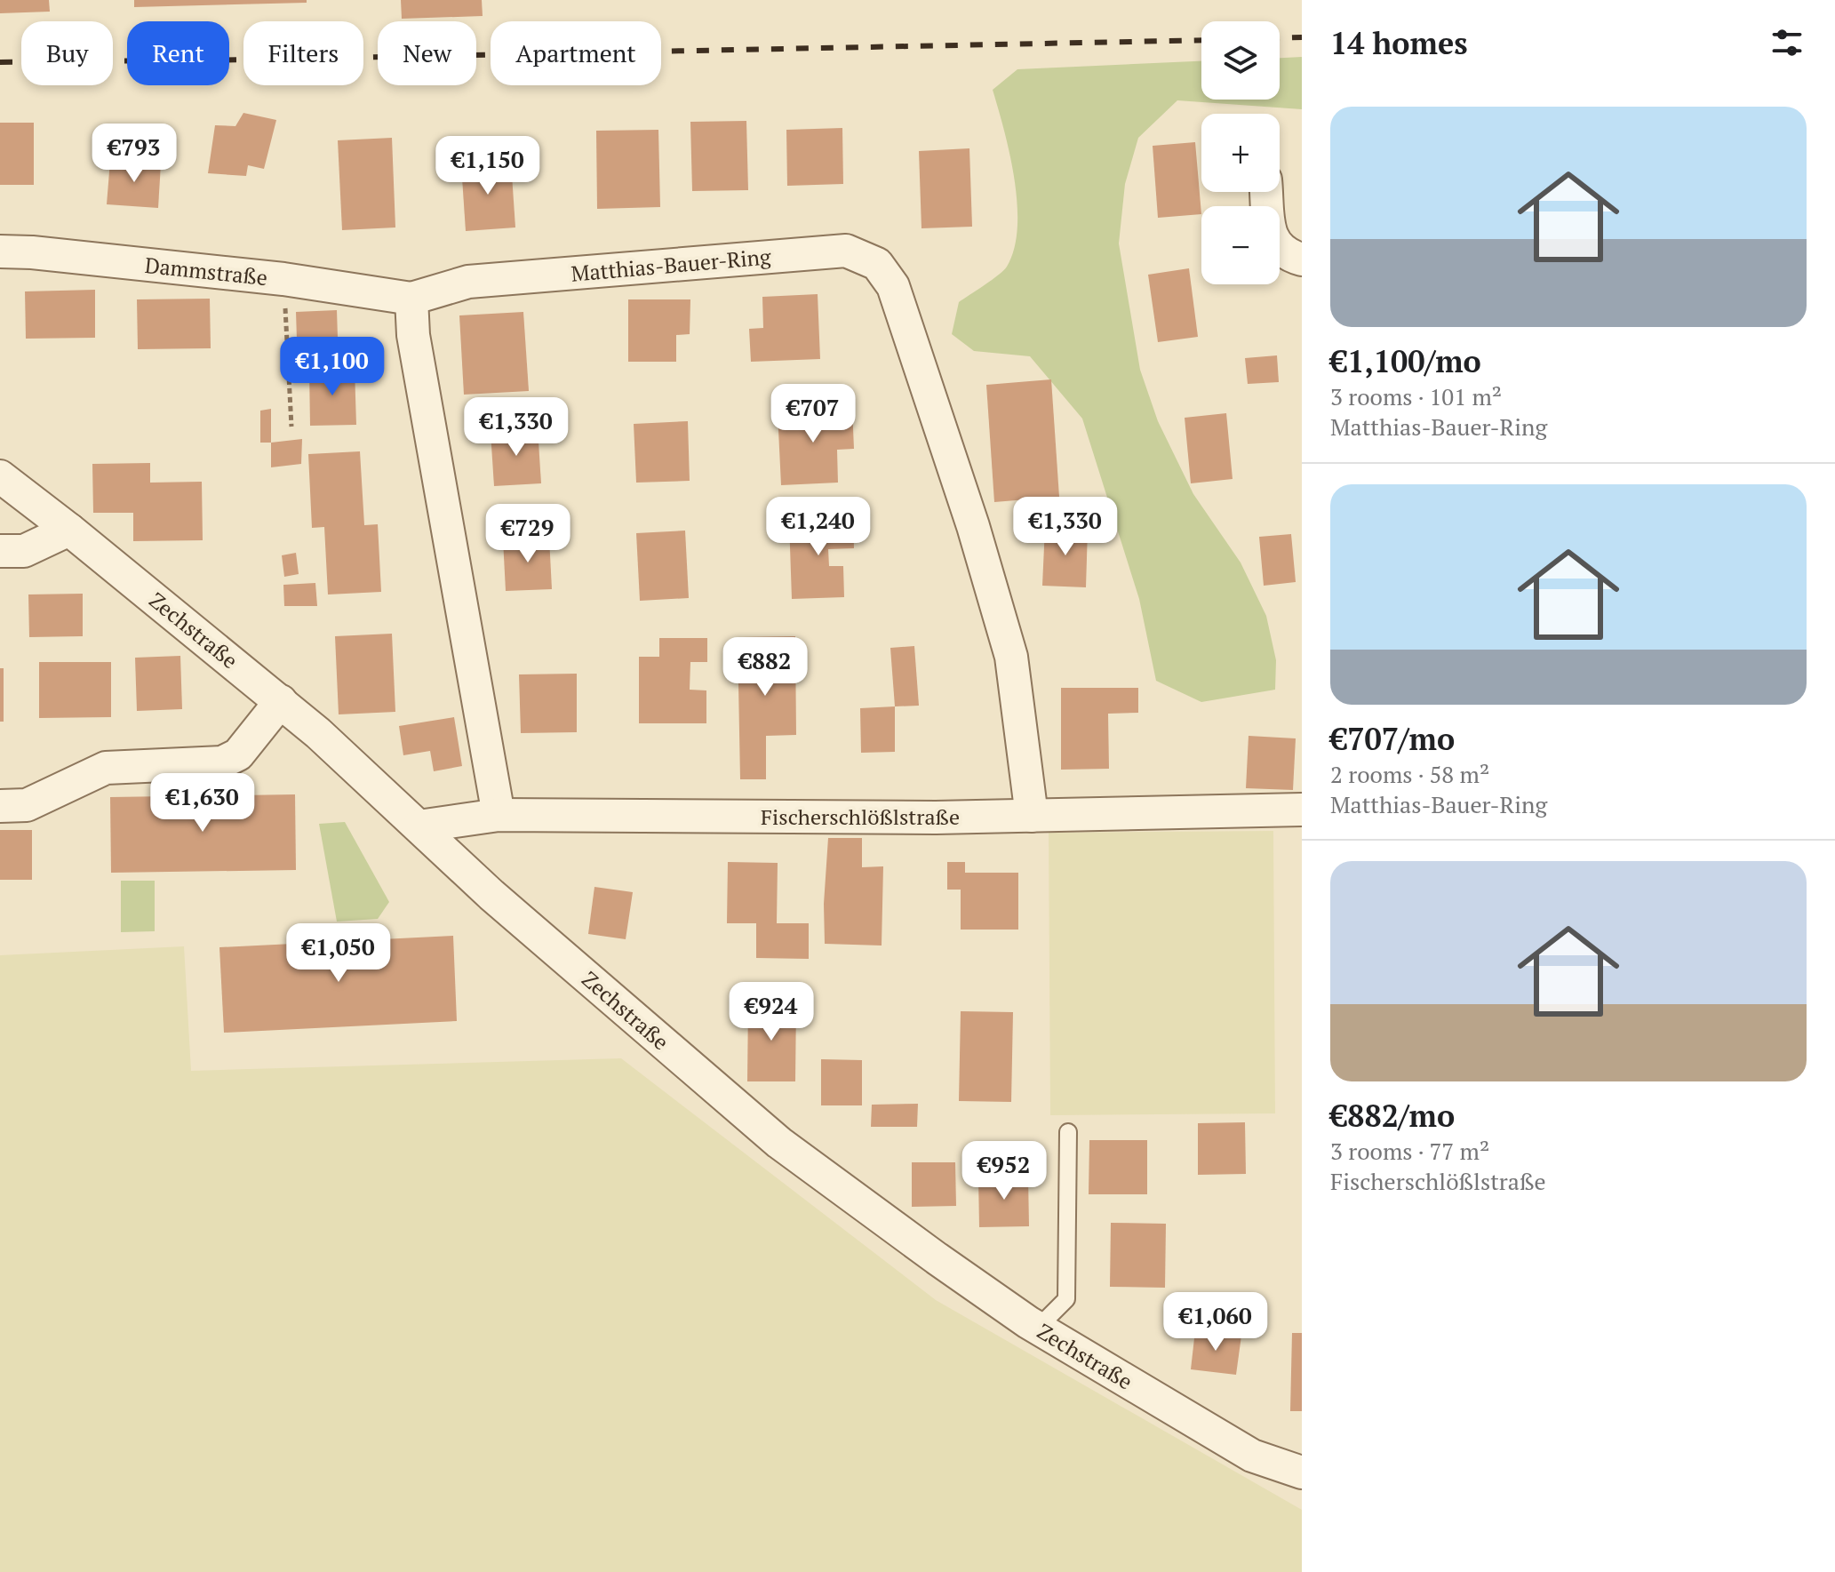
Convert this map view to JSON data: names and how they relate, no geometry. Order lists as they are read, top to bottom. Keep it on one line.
{"streets":{"street":["Matthias-Bauer-Ring","Dammstraße","Zechstraße","Fischerschlößlstraße"]},"crossings":[["Matthias-Bauer-Ring","Dammstraße"],["Matthias-Bauer-Ring","Fischerschlößlstraße"],["Zechstraße","Fischerschlößlstraße"]],"page":{"heading":"14 homes","map_buttons":["+","−"],"chip":["Buy","Rent","Filters","New","Apartment"],"list":[{"name":"€1,100/mo","note":"3 rooms · 101 m² · Matthias-Bauer-Ring"},{"name":"€707/mo","note":"2 rooms · 58 m² · Matthias-Bauer-Ring"},{"name":"€882/mo","note":"3 rooms · 77 m² · Fischerschlößlstraße"}],"price":["€793","€1,150","€1,100","€707","€1,330","€1,240","€1,330","€729","€882","€1,630","€1,050","€924","€952","€1,060"]}}
